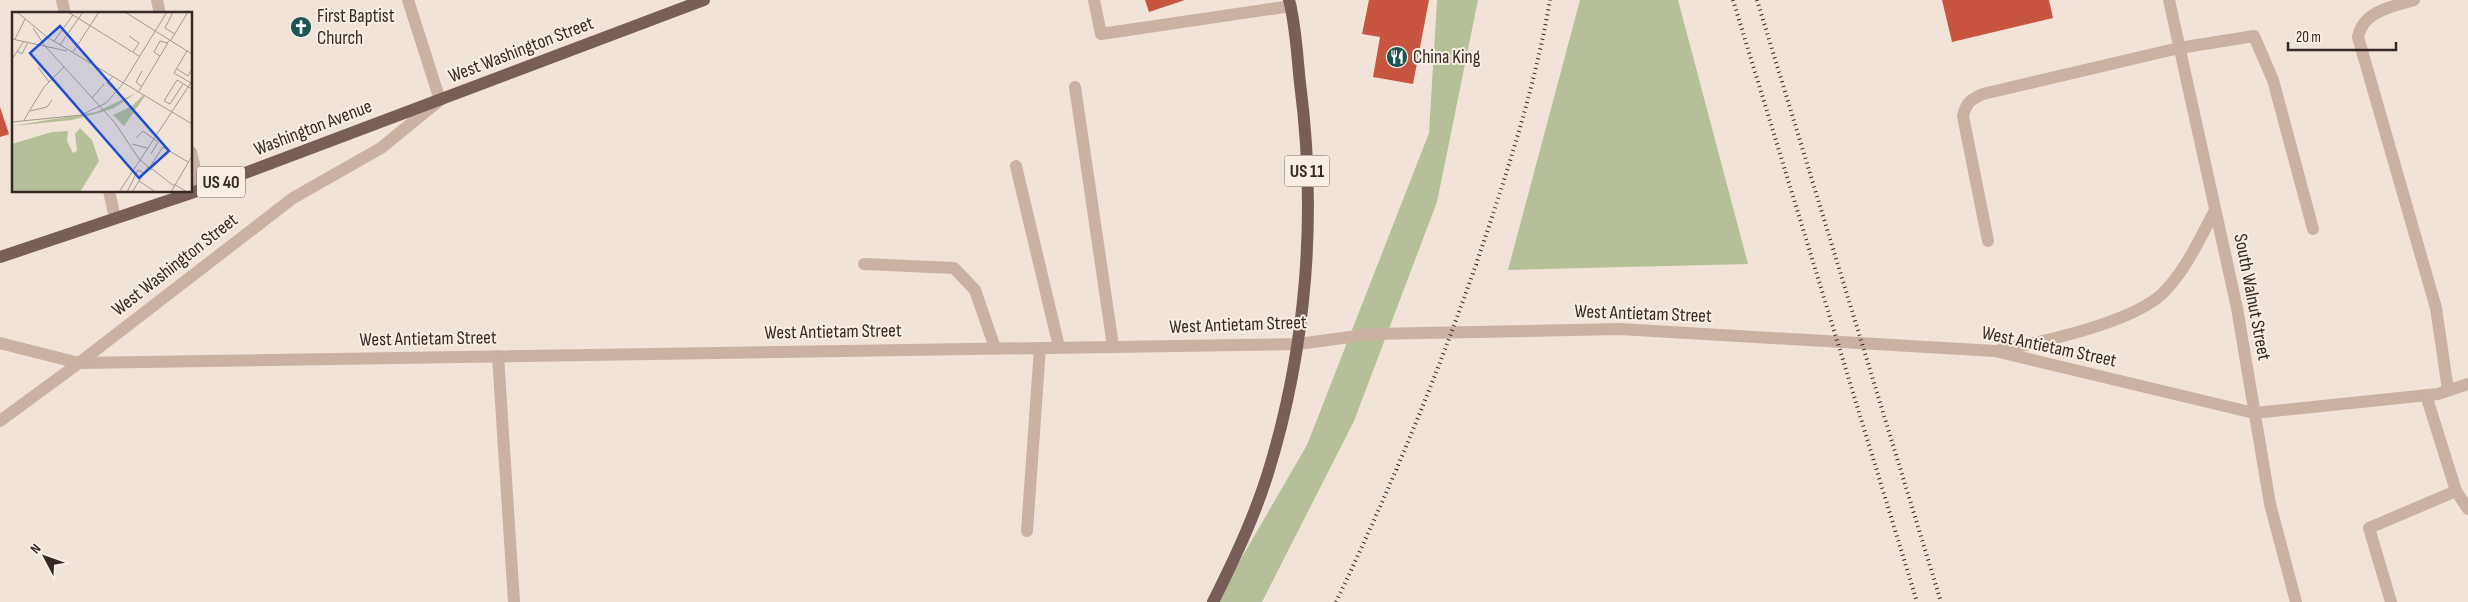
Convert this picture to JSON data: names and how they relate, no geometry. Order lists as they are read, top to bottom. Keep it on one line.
{"streets":{"main road":["West Washington Street","Washington Avenue","US 11","US 40"],"street":["South Walnut Street","West Antietam Street"]},"crossings":[["West Washington Street","Washington Avenue"],["West Washington Street","West Antietam Street"],["US 11","West Antietam Street"],["South Walnut Street","West Antietam Street"]],"places":{"church":["First Baptist Church"],"restaurant":["China King"]},"scale_bar":"20 m","north":"top left"}
